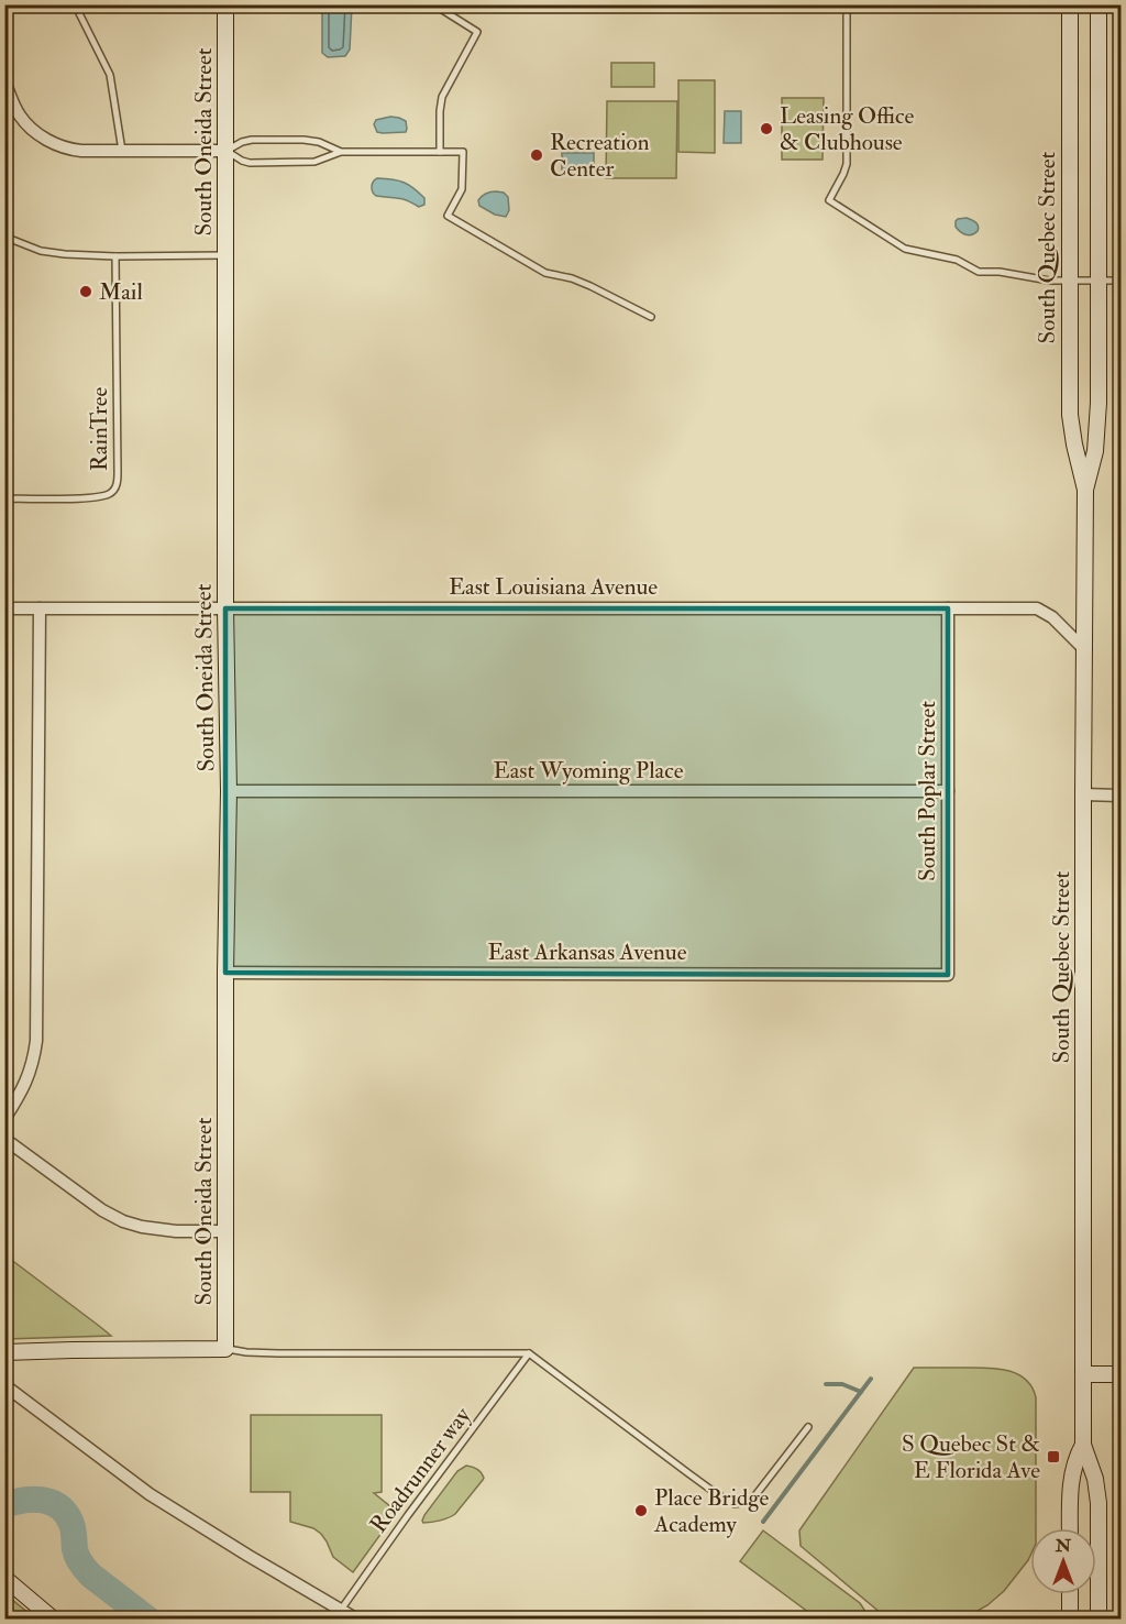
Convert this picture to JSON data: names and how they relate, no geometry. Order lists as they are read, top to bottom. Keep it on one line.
{"streets":{"main road":["South Oneida Street","South Quebec Street"],"street":["East Louisiana Avenue","East Wyoming Place","South Poplar Street","East Arkansas Avenue"],"lane":["RainTree","Roadrunner way"]},"crossings":[["South Oneida Street","East Louisiana Avenue"],["South Oneida Street","East Wyoming Place"],["South Oneida Street","East Arkansas Avenue"],["South Quebec Street","East Louisiana Avenue"],["East Louisiana Avenue","South Poplar Street"],["East Wyoming Place","South Poplar Street"],["South Poplar Street","East Arkansas Avenue"]],"places":{"other":["Leasing Office & Clubhouse","Recreation Center","Mail","Place Bridge Academy"],"transit":["S Quebec St & E Florida Ave"]},"north":"top"}
